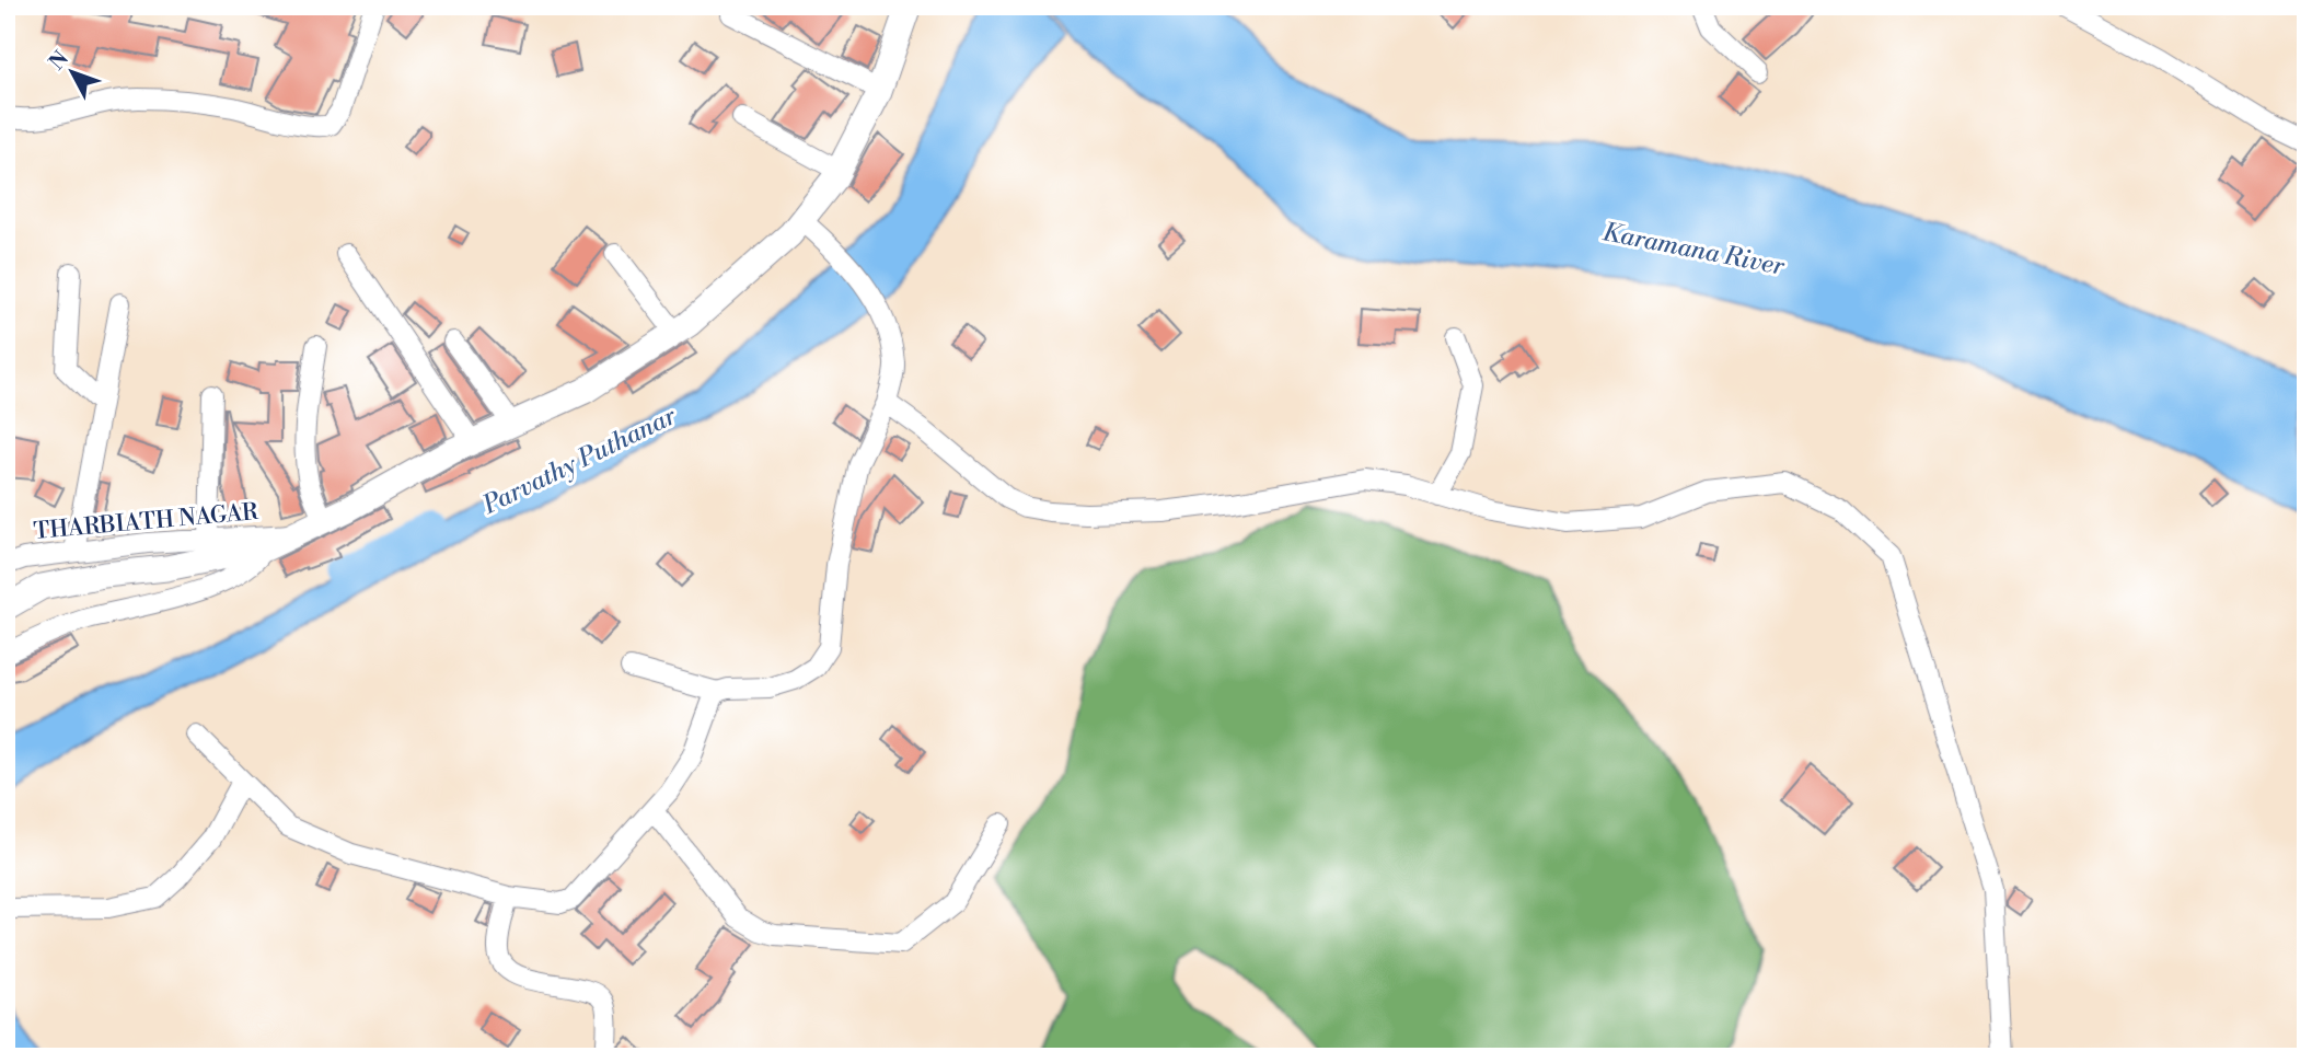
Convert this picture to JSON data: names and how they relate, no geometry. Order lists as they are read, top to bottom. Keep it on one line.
{"streets":{"street":["THARBIATH NAGAR"]},"water":["Karamana River","Parvathy Puthanar"],"north":"top left"}
